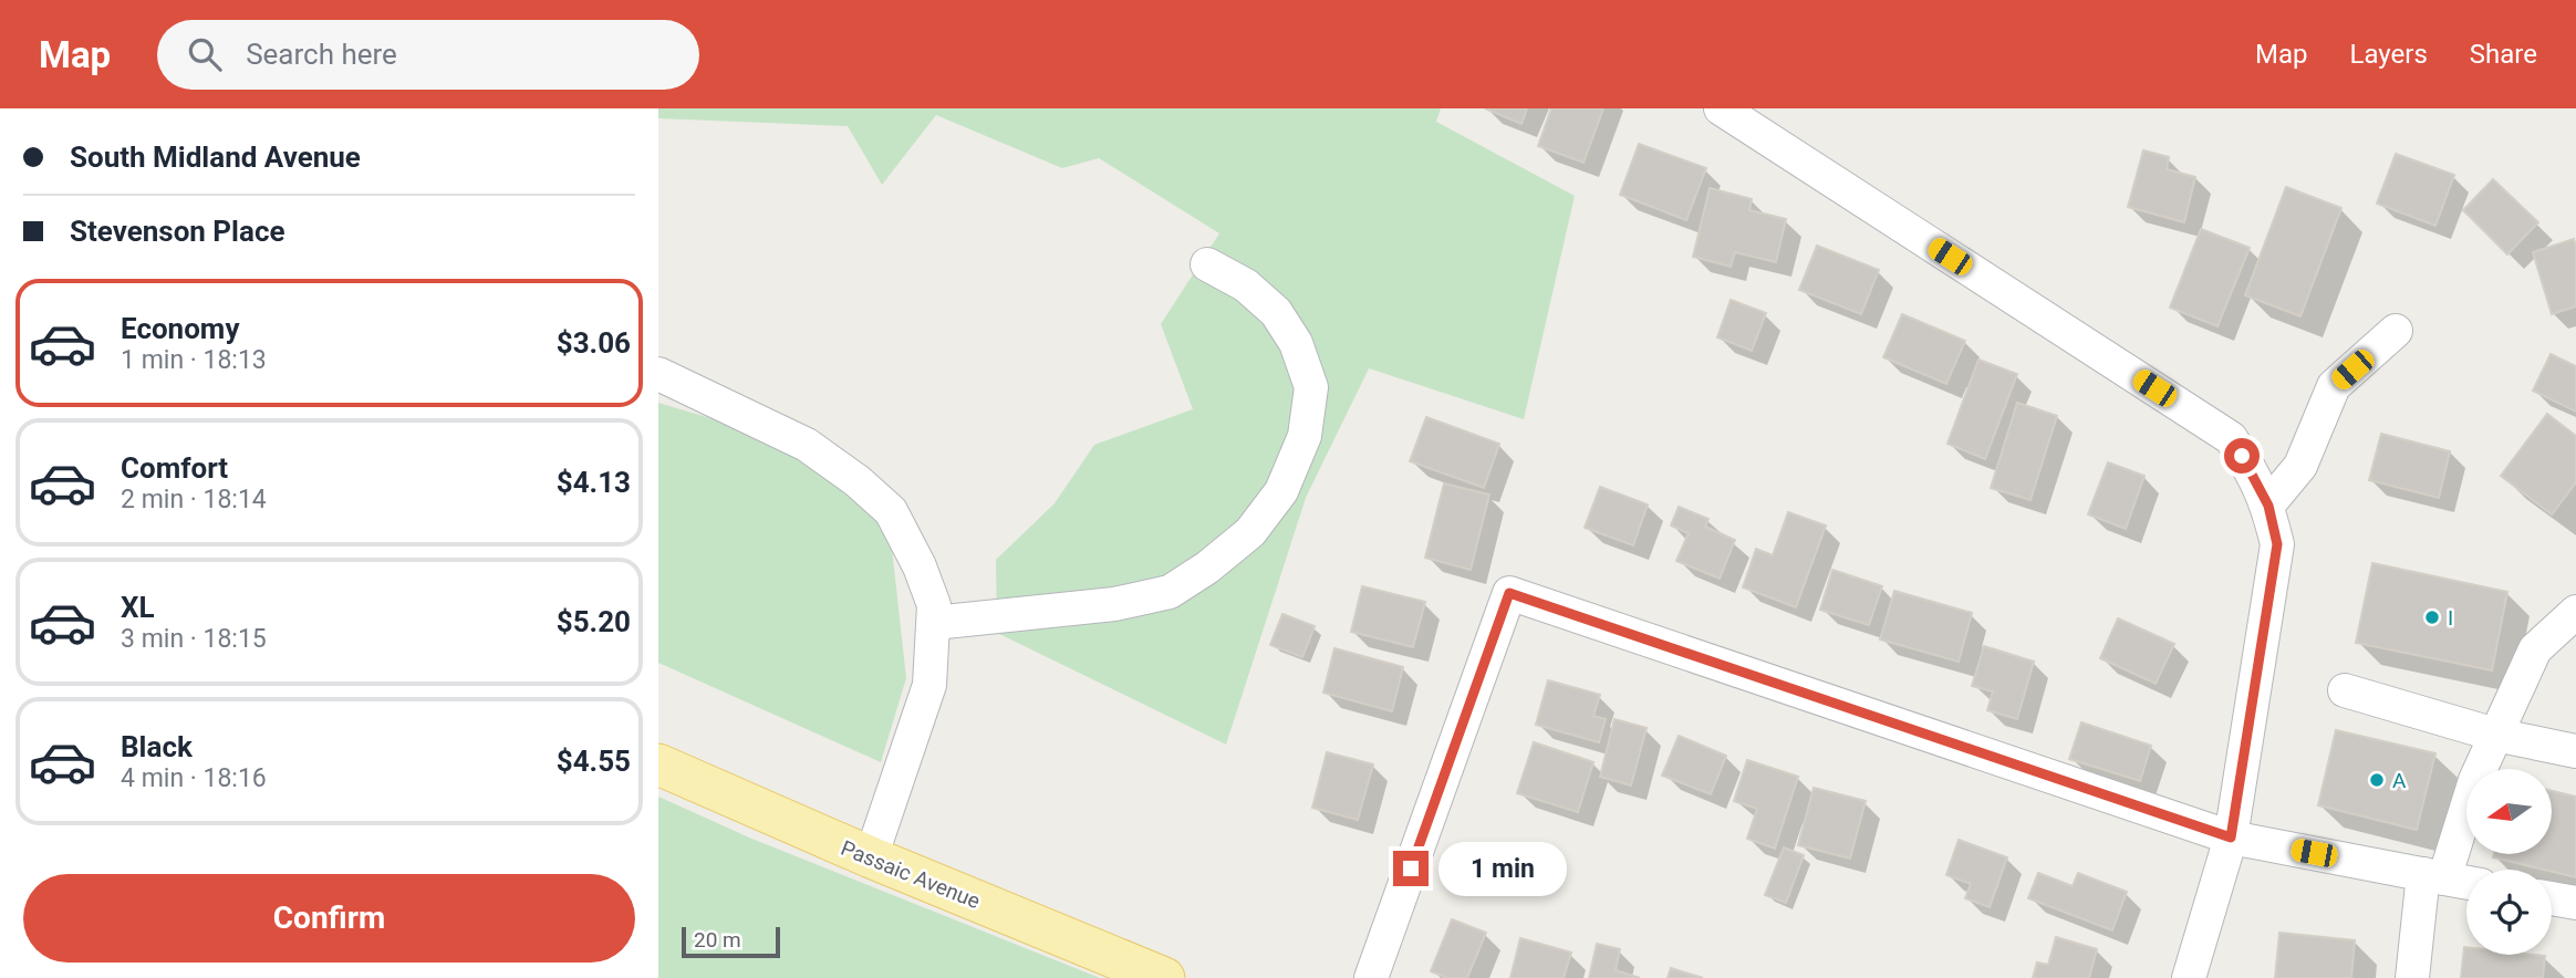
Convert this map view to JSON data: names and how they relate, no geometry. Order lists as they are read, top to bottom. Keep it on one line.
{"streets":{"main road":["Passaic Avenue"]},"places":["I","A"],"scale_bar":"20 m","north":"left","page":{"header":"Map","search":"Search here","nav":["Map","Layers","Share"],"banner":["South Midland Avenue","Stevenson Place"],"list":[{"name":"Economy","note":"1 min · 18:13","value":"$3.06"},{"name":"Comfort","note":"2 min · 18:14","value":"$4.13"},{"name":"XL","note":"3 min · 18:15","value":"$5.20"},{"name":"Black","note":"4 min · 18:16","value":"$4.55"}],"bubble":"1 min","buttons":"Confirm","scale":"20 m"}}
